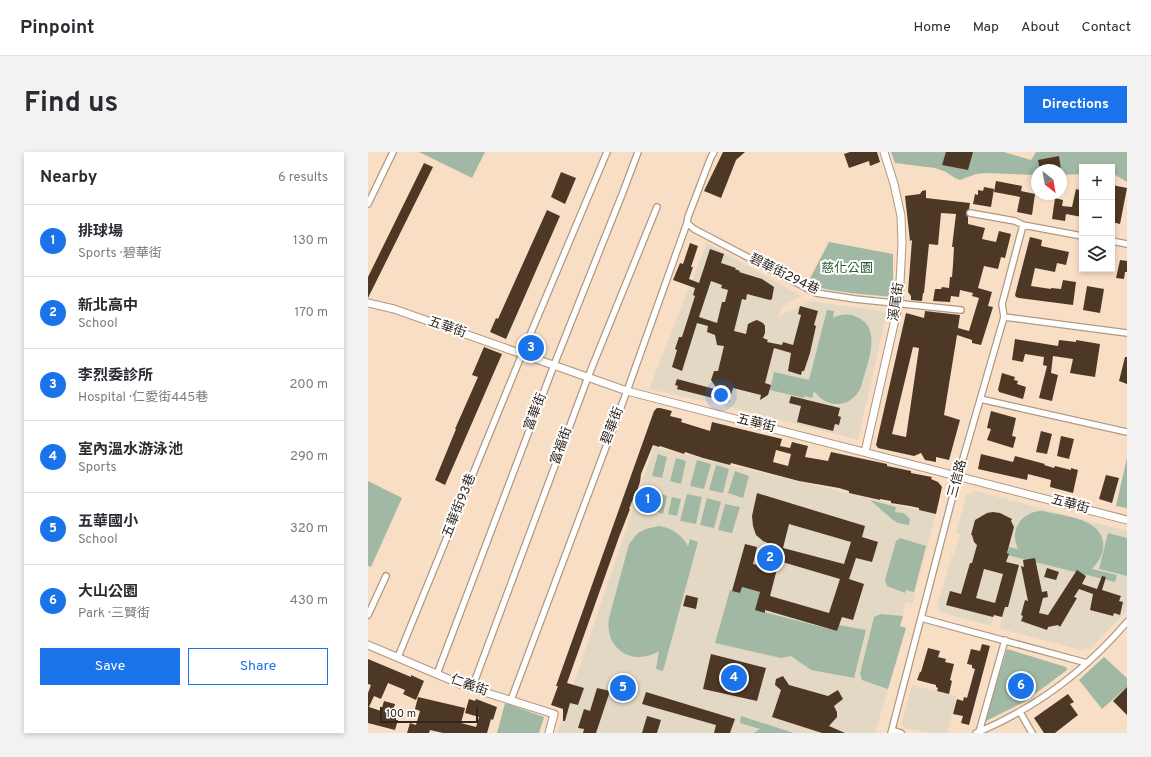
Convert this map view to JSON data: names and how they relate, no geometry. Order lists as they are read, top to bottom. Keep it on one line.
{"streets":{"street":["碧華街294巷","溪尾街","五華街","富華街","碧華街","富福街","三信路","五華街93巷","仁義街"]},"crossings":[["碧華街294巷","溪尾街"],["碧華街294巷","碧華街"],["溪尾街","五華街"],["五華街","富華街"],["五華街","碧華街"],["五華街","富福街"],["五華街","三信路"],["五華街","五華街93巷"],["富華街","仁義街"],["碧華街","仁義街"],["富福街","仁義街"],["五華街93巷","仁義街"]],"parks":["慈化公園"],"scale_bar":"100 m","north":"bottom right","page":{"header":"Pinpoint","nav":["Home","Map","About","Contact"],"title":"Find us","buttons":["Directions",["Save","Share"]],"heading":["Nearby","6 results"],"map_buttons":["+","−"],"list":[{"mark":"1","name":"排球場","note":"Sports · 碧華街","value":"130 m"},{"mark":"2","name":"新北高中","note":"School","value":"170 m"},{"mark":"3","name":"李烈委診所","note":"Hospital · 仁愛街445巷","value":"200 m"},{"mark":"4","name":"室內溫水游泳池","note":"Sports","value":"290 m"},{"mark":"5","name":"五華國小","note":"School","value":"320 m"},{"mark":"6","name":"大山公園","note":"Park · 三賢街","value":"430 m"}],"pins":["3","1","2","4","6","5"],"scale":"100 m"}}
